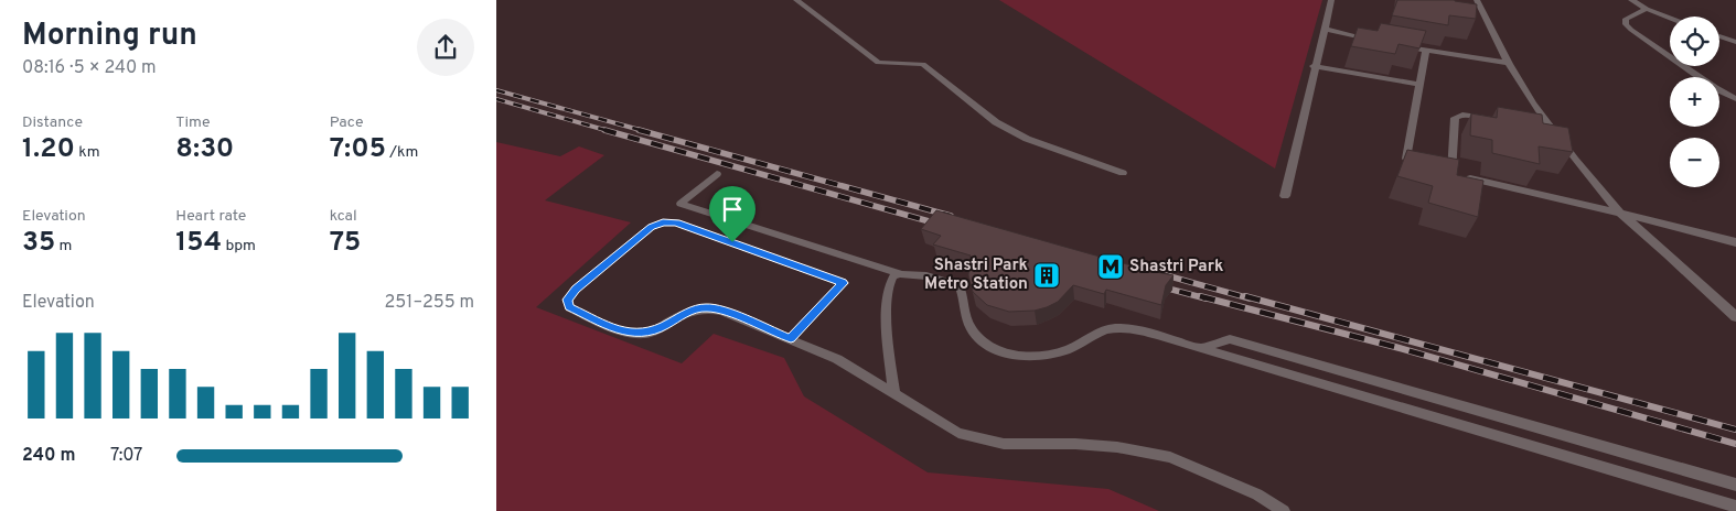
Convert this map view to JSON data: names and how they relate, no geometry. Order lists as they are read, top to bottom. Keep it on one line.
{"places":{"metro station":["Shastri Park"],"building":["Shastri Park Metro Station"]},"page":{"heading":["Morning run","08:16 · 5 × 240 m"],"map_buttons":["+","−"],"stats":[["Distance","1.20 km"],["Time","8:30"],["Pace","7:05 /km"],["Elevation","35 m"],["Heart rate","154 bpm"],["kcal","75"]],"chart":["Elevation","251–255 m"],"list":[{"name":"240 m","note":"7:07"}]}}
